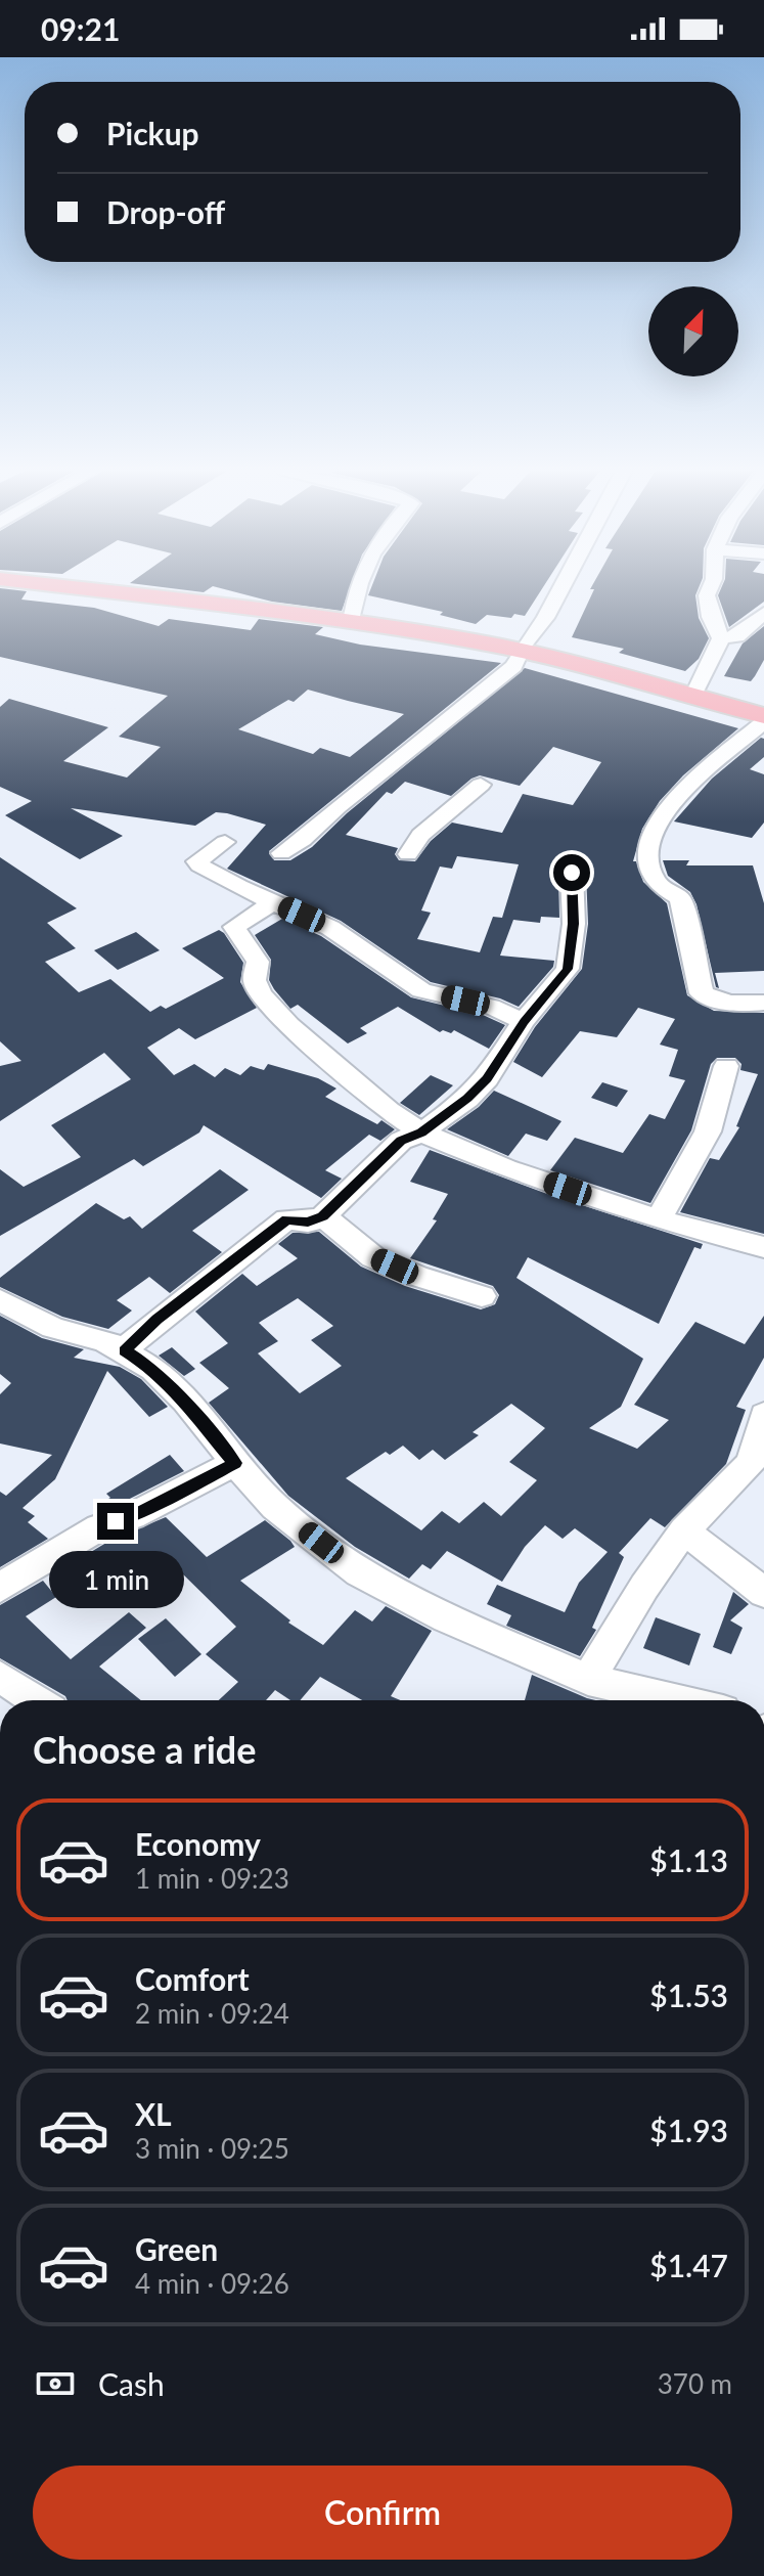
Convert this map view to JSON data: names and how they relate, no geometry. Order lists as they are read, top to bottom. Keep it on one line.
{"north":"top right","page":{"status":"09:21","banner":["Pickup","Drop-off"],"bubble":"1 min","heading":"Choose a ride","list":[{"name":"Economy","note":"1 min · 09:23","value":"$1.13"},{"name":"Comfort","note":"2 min · 09:24","value":"$1.53"},{"name":"XL","note":"3 min · 09:25","value":"$1.93"},{"name":"Green","note":"4 min · 09:26","value":"$1.47"}],"pay":["Cash","370 m"],"buttons":"Confirm"}}
